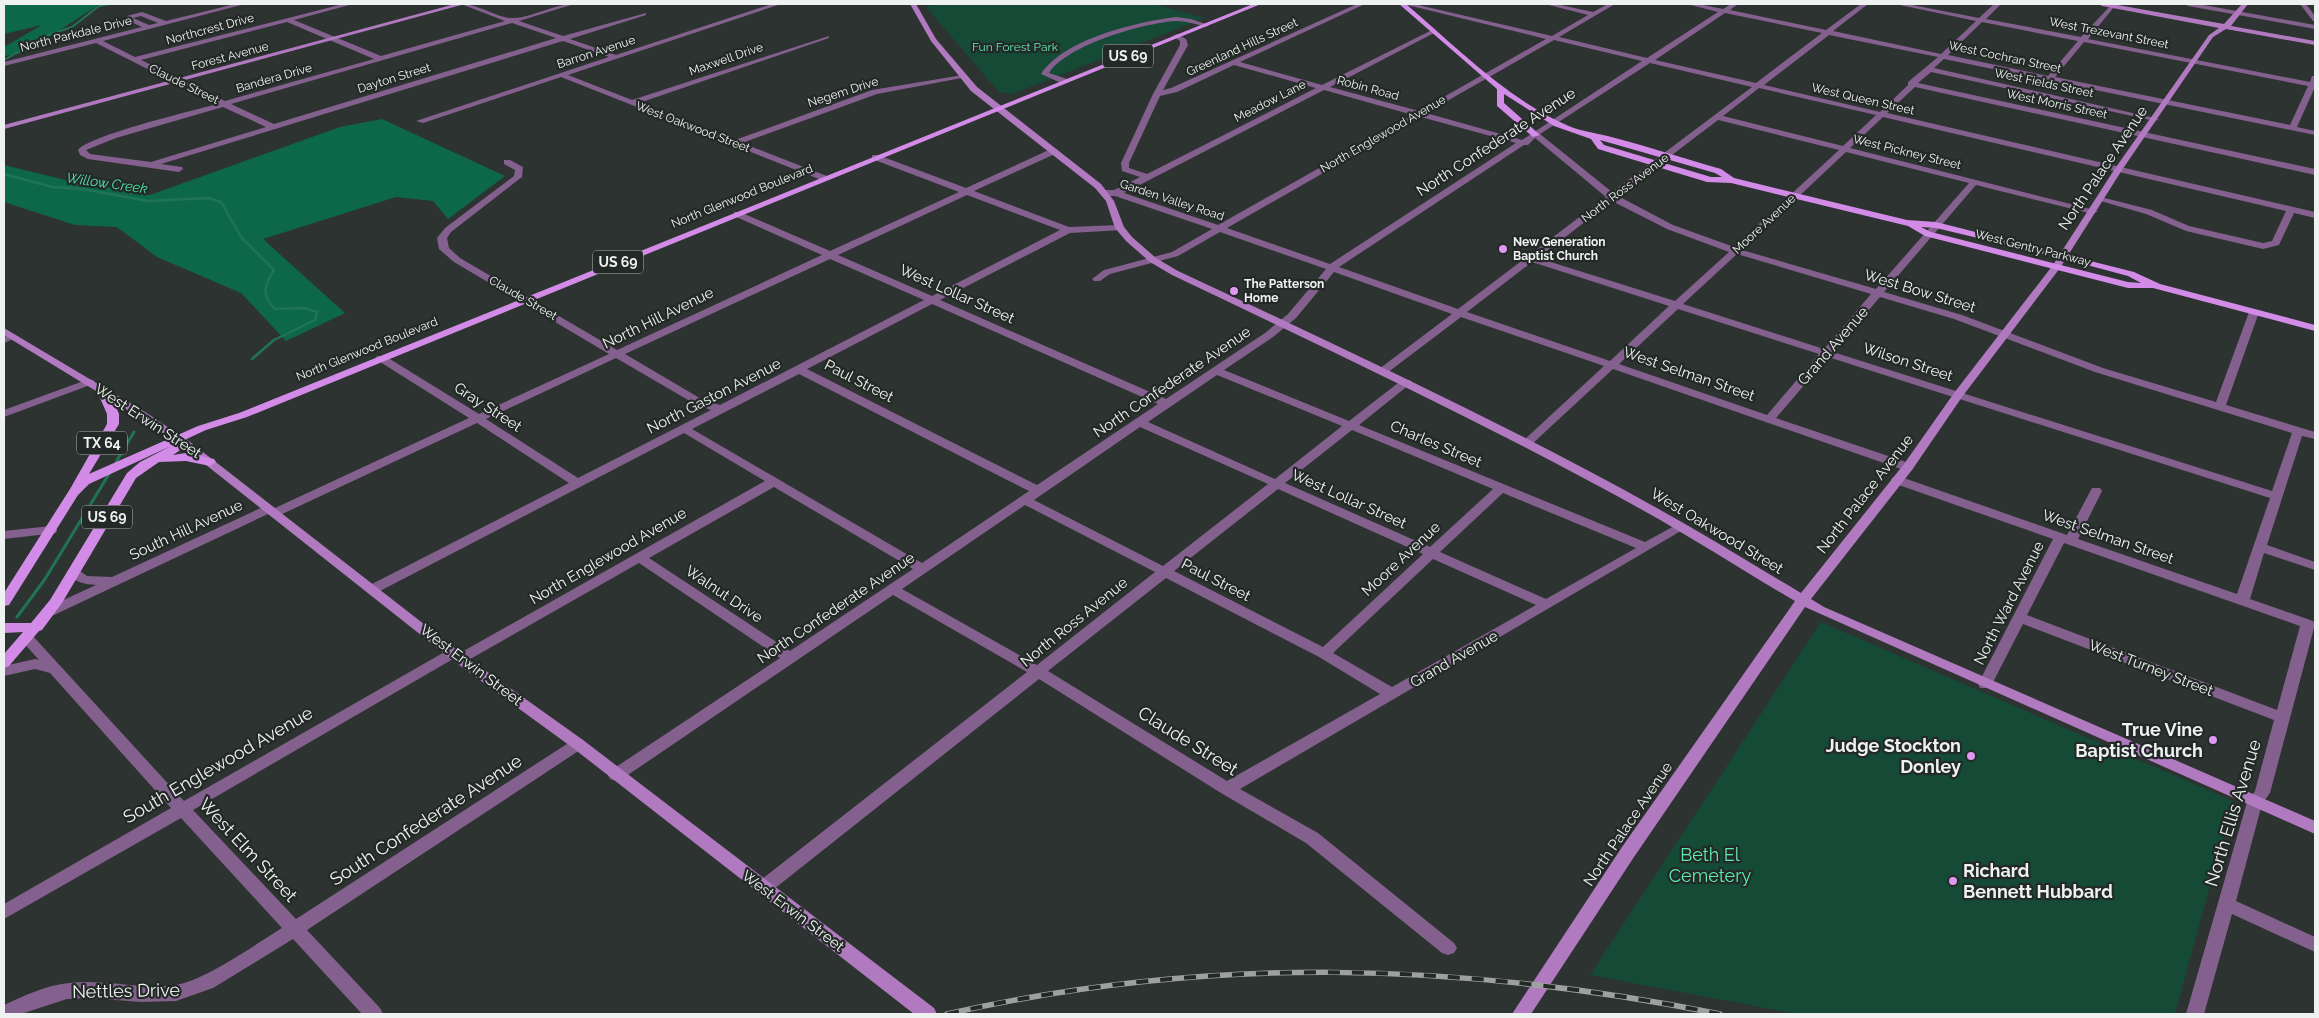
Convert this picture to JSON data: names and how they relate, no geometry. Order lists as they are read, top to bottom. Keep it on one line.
{"streets":{"main road":["US 69","North Glenwood Boulevard","West Gentry Parkway","TX 64"],"street":["Northcrest Drive","West Trezevant Street","North Parkdale Drive","Greenland Hills Street","Barron Avenue","Forest Avenue","West Cochran Street","Maxwell Drive","Bandera Drive","Dayton Street","West Fields Street","Claude Street","Robin Road","Negem Drive","West Queen Street","Meadow Lane","West Morris Street","West Oakwood Street","North Englewood Avenue","North Confederate Avenue","West Pickney Street","North Palace Avenue","North Ross Avenue","Garden Valley Road","Moore Avenue","West Bow Street","West Lollar Street","North Hill Avenue","Grand Avenue","Wilson Street","West Selman Street","Paul Street","North Gaston Avenue","Gray Street","West Erwin Street","Charles Street","South Hill Avenue","Walnut Drive","North Ward Avenue","West Turney Street","South Englewood Avenue","North Ellis Avenue","South Confederate Avenue","West Elm Street","Nettles Drive"]},"crossings":[["Northcrest Drive","Claude Street"],["West Trezevant Street","North Palace Avenue"],["West Trezevant Street","Moore Avenue"],["North Parkdale Drive","Claude Street"],["Greenland Hills Street","Robin Road"],["Barron Avenue","West Oakwood Street"],["Forest Avenue","Claude Street"],["US 69","North Glenwood Boulevard"],["US 69","West Erwin Street"],["US 69","TX 64"],["US 69","South Hill Avenue"],["US 69","West Elm Street"],["West Cochran Street","North Confederate Avenue"],["West Cochran Street","North Palace Avenue"],["West Cochran Street","North Ross Avenue"],["West Cochran Street","Moore Avenue"],["Maxwell Drive","West Oakwood Street"],["Bandera Drive","Dayton Street"],["Bandera Drive","Claude Street"],["Dayton Street","Claude Street"],["West Fields Street","North Palace Avenue"],["West Fields Street","Moore Avenue"],["Claude Street","North Confederate Avenue"],["Claude Street","North Ross Avenue"],["Claude Street","North Glenwood Boulevard"],["Claude Street","North Hill Avenue"],["Claude Street","Grand Avenue"],["Claude Street","North Gaston Avenue"],["Robin Road","Meadow Lane"],["Robin Road","North Englewood Avenue"],["Robin Road","North Confederate Avenue"],["Negem Drive","West Oakwood Street"],["Negem Drive","Garden Valley Road"],["West Queen Street","North Englewood Avenue"],["West Queen Street","North Confederate Avenue"],["West Queen Street","North Palace Avenue"],["West Queen Street","North Ross Avenue"],["West Queen Street","Moore Avenue"],["West Queen Street","West Gentry Parkway"],["Meadow Lane","West Oakwood Street"],["Meadow Lane","Garden Valley Road"],["Meadow Lane","West Gentry Parkway"],["West Morris Street","North Palace Avenue"],["West Morris Street","Moore Avenue"],["West Oakwood Street","North Englewood Avenue"],["West Oakwood Street","North Confederate Avenue"],["West Oakwood Street","North Palace Avenue"],["West Oakwood Street","North Ross Avenue"],["West Oakwood Street","North Glenwood Boulevard"],["West Oakwood Street","Garden Valley Road"],["West Oakwood Street","Moore Avenue"],["West Oakwood Street","Grand Avenue"],["West Oakwood Street","North Ward Avenue"],["West Oakwood Street","North Ellis Avenue"],["North Englewood Avenue","Garden Valley Road"],["North Englewood Avenue","West Gentry Parkway"],["North Englewood Avenue","West Erwin Street"],["North Englewood Avenue","Walnut Drive"],["North Englewood Avenue","South Englewood Avenue"],["North Confederate Avenue","Garden Valley Road"],["North Confederate Avenue","West Gentry Parkway"],["North Confederate Avenue","West Bow Street"],["North Confederate Avenue","West Lollar Street"],["North Confederate Avenue","Paul Street"],["North Confederate Avenue","West Erwin Street"],["North Confederate Avenue","Charles Street"],["North Confederate Avenue","Walnut Drive"],["West Pickney Street","North Palace Avenue"],["West Pickney Street","North Ross Avenue"],["West Pickney Street","Moore Avenue"],["West Pickney Street","Grand Avenue"],["North Palace Avenue","West Gentry Parkway"],["North Palace Avenue","West Bow Street"],["North Palace Avenue","Wilson Street"],["North Palace Avenue","West Selman Street"],["North Ross Avenue","Garden Valley Road"],["North Ross Avenue","West Gentry Parkway"],["North Ross Avenue","West Bow Street"],["North Ross Avenue","West Lollar Street"],["North Ross Avenue","Wilson Street"],["North Ross Avenue","West Selman Street"],["North Ross Avenue","Paul Street"],["North Ross Avenue","West Erwin Street"],["North Ross Avenue","Charles Street"],["North Glenwood Boulevard","Garden Valley Road"],["North Glenwood Boulevard","West Lollar Street"],["North Glenwood Boulevard","Gray Street"],["North Glenwood Boulevard","West Erwin Street"],["Garden Valley Road","North Hill Avenue"],["Garden Valley Road","West Selman Street"],["Moore Avenue","West Gentry Parkway"],["Moore Avenue","West Bow Street"],["Moore Avenue","West Lollar Street"],["Moore Avenue","Wilson Street"],["Moore Avenue","West Selman Street"],["Moore Avenue","Paul Street"],["Moore Avenue","Charles Street"],["West Gentry Parkway","Grand Avenue"],["West Bow Street","Grand Avenue"],["West Lollar Street","North Hill Avenue"],["West Lollar Street","Grand Avenue"],["West Lollar Street","North Gaston Avenue"],["North Hill Avenue","Gray Street"],["North Hill Avenue","West Erwin Street"],["North Hill Avenue","South Hill Avenue"],["Grand Avenue","Wilson Street"],["Grand Avenue","West Selman Street"],["Grand Avenue","Paul Street"],["Grand Avenue","Charles Street"],["West Selman Street","North Ward Avenue"],["West Selman Street","North Ellis Avenue"],["Paul Street","North Gaston Avenue"],["North Gaston Avenue","Gray Street"],["North Gaston Avenue","West Erwin Street"],["West Erwin Street","TX 64"],["West Erwin Street","South Hill Avenue"],["West Erwin Street","South Englewood Avenue"],["West Erwin Street","South Confederate Avenue"],["North Ward Avenue","West Turney Street"],["West Turney Street","North Ellis Avenue"],["South Englewood Avenue","West Elm Street"],["South Confederate Avenue","West Elm Street"],["South Confederate Avenue","Nettles Drive"],["West Elm Street","Nettles Drive"]],"water":["Willow Creek"],"parks":["Fun Forest Park","Beth El Cemetery"],"places":["New Generation Baptist Church","The Patterson Home","True Vine Baptist Church","Judge Stockton Donley","Richard Bennett Hubbard"]}
